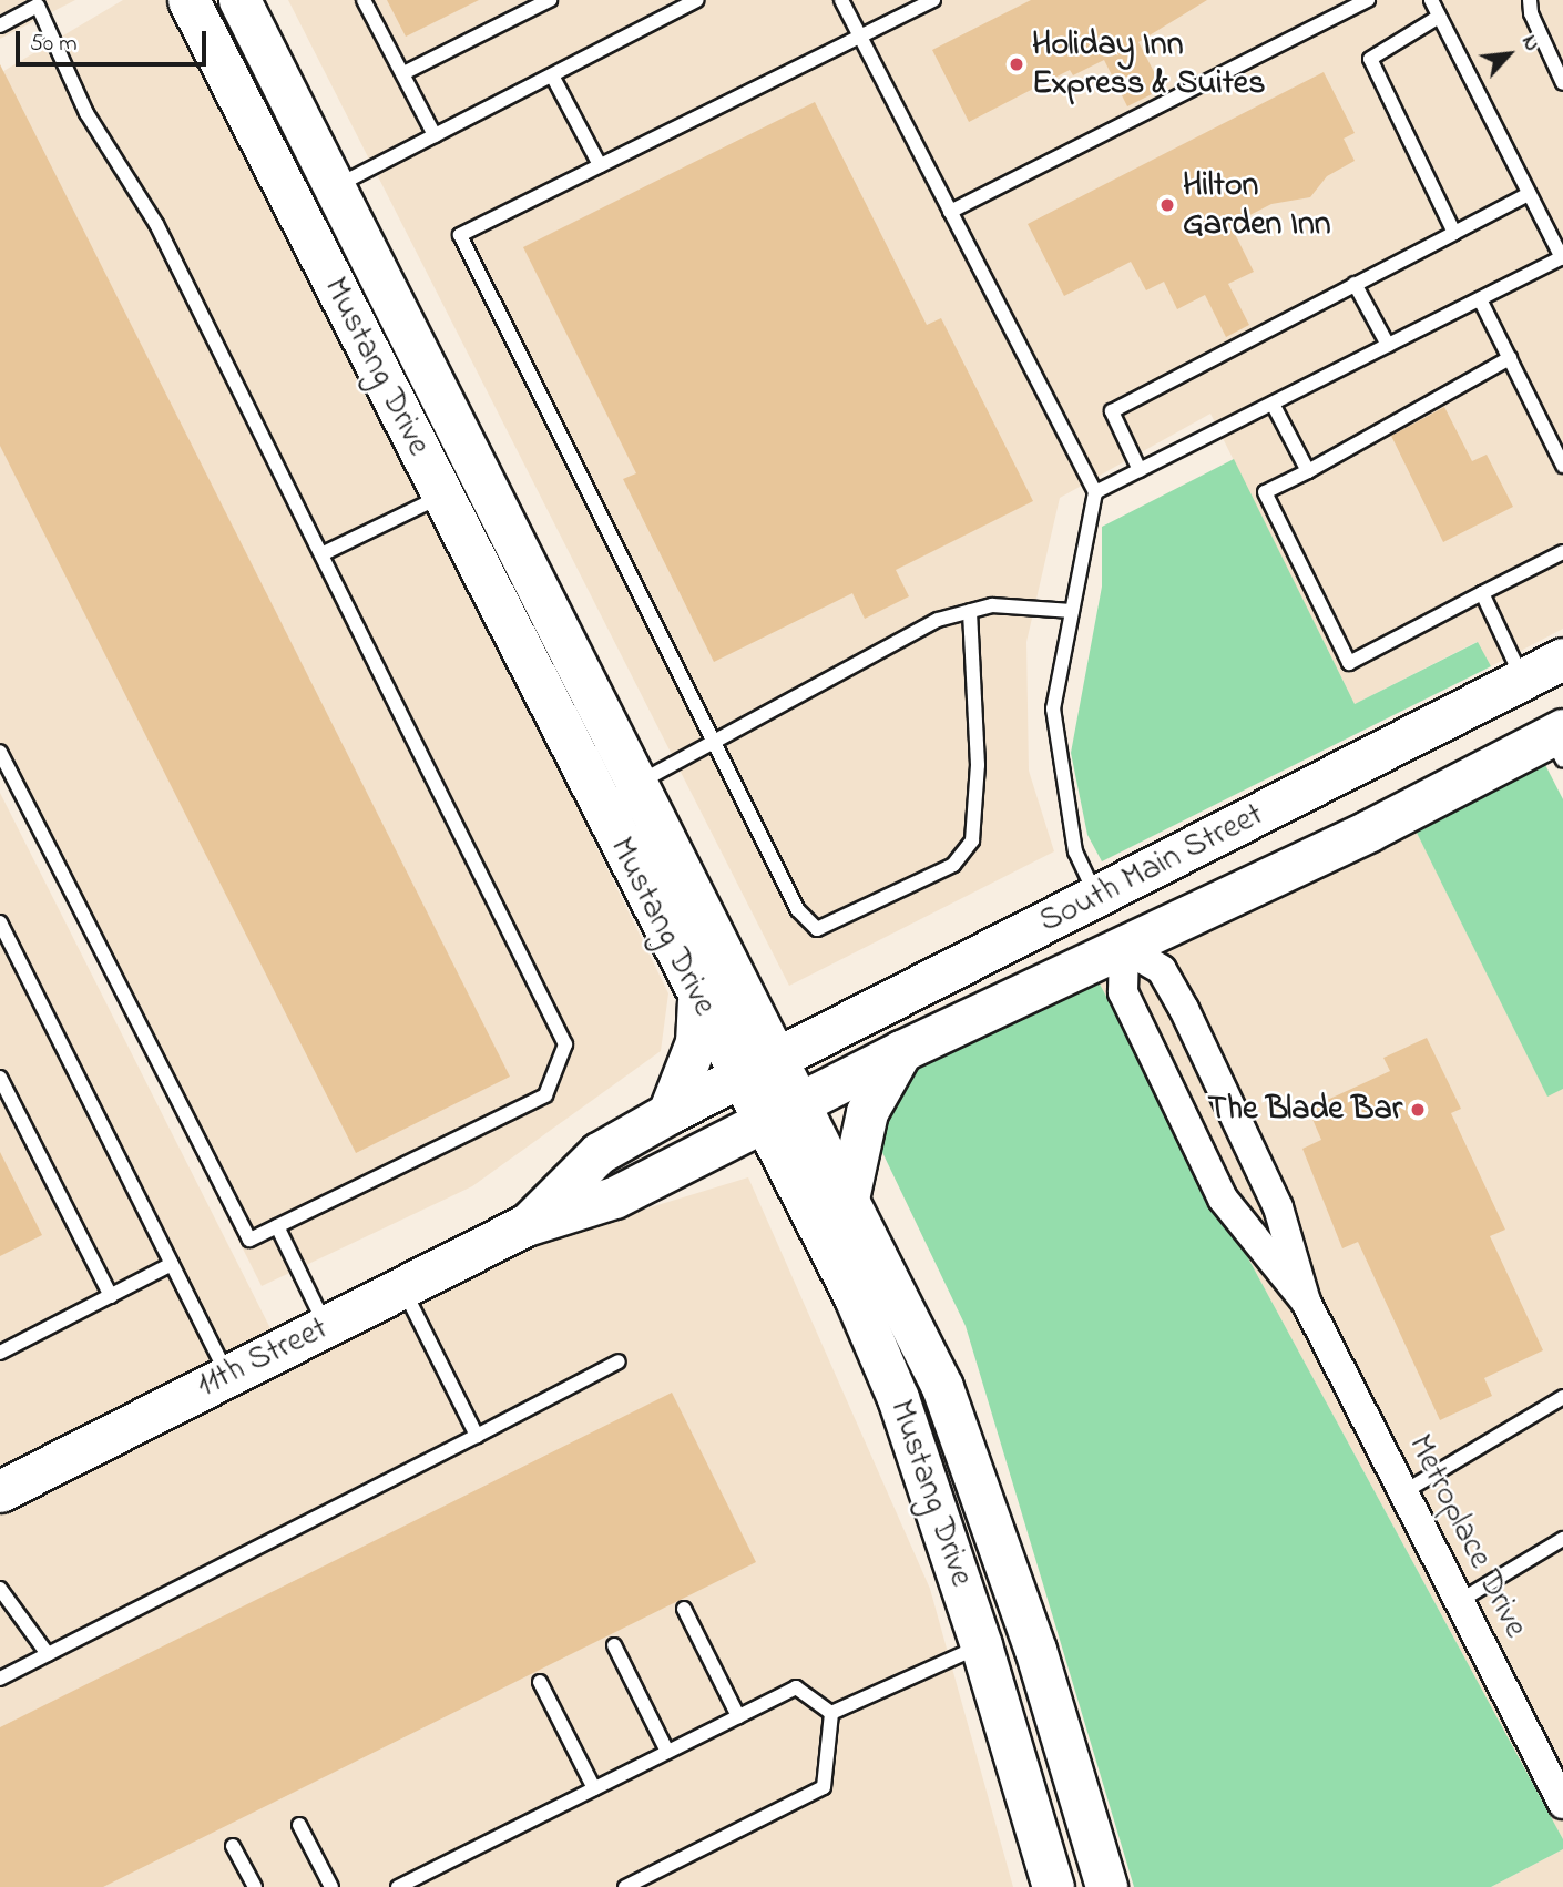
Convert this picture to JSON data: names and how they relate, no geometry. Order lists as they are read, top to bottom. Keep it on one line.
{"streets":{"main road":["Mustang Drive","South Main Street","11th Street"],"street":["Metroplace Drive"]},"crossings":[["Mustang Drive","South Main Street"],["Mustang Drive","11th Street"],["South Main Street","11th Street"],["South Main Street","Metroplace Drive"]],"places":["Holiday Inn Express & Suites","Hilton Garden Inn","The Blade Bar"],"scale_bar":"50 m","north":"top right"}
